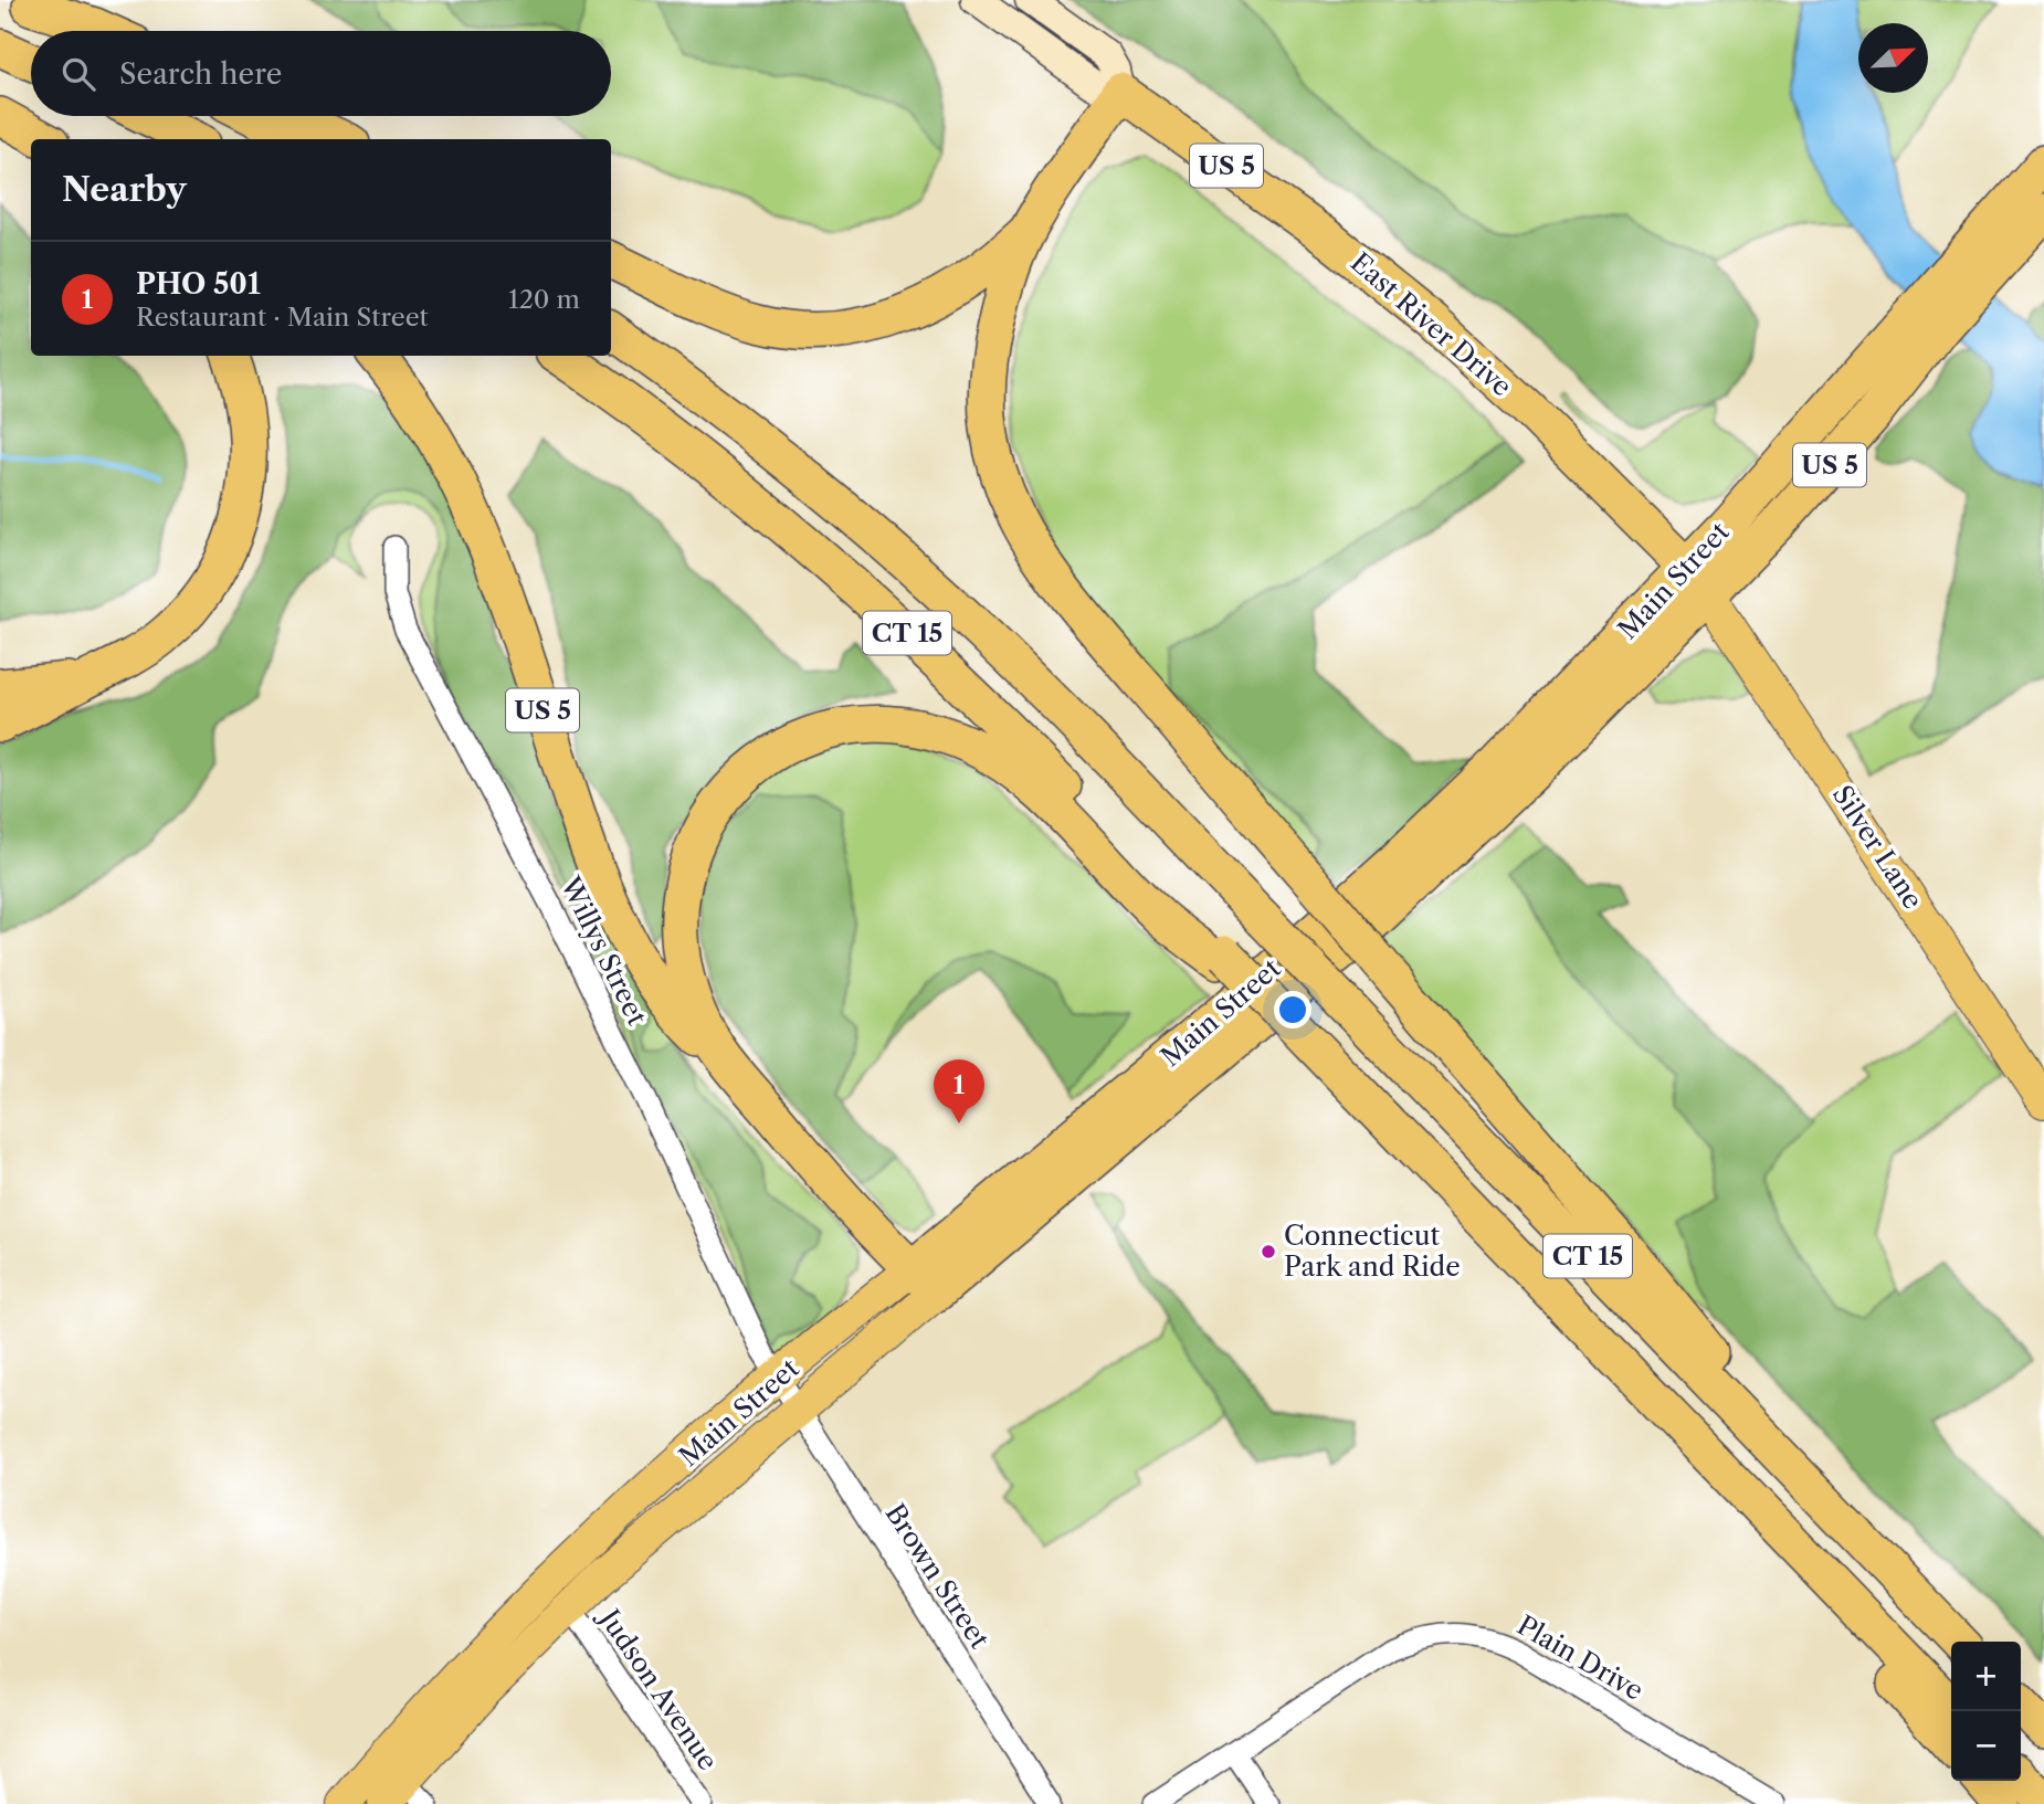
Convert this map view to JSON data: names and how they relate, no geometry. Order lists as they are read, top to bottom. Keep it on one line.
{"streets":{"highway":["US 5","East River Drive","Main Street","CT 15"],"main road":["Silver Lane"],"street":["Willys Street","Brown Street","Plain Drive","Judson Avenue"]},"crossings":[["US 5","Main Street"],["East River Drive","Main Street"],["East River Drive","Silver Lane"],["Main Street","Silver Lane"],["Main Street","Willys Street"],["Main Street","Brown Street"],["Main Street","Judson Avenue"],["Willys Street","Brown Street"]],"places":["Connecticut Park and Ride"],"north":"top right","page":{"search":"Search here","heading":"Nearby","list":[{"mark":"1","name":"PHO 501","note":"Restaurant · Main Street","value":"120 m"}],"pins":"1","map_buttons":["+","−"]}}
